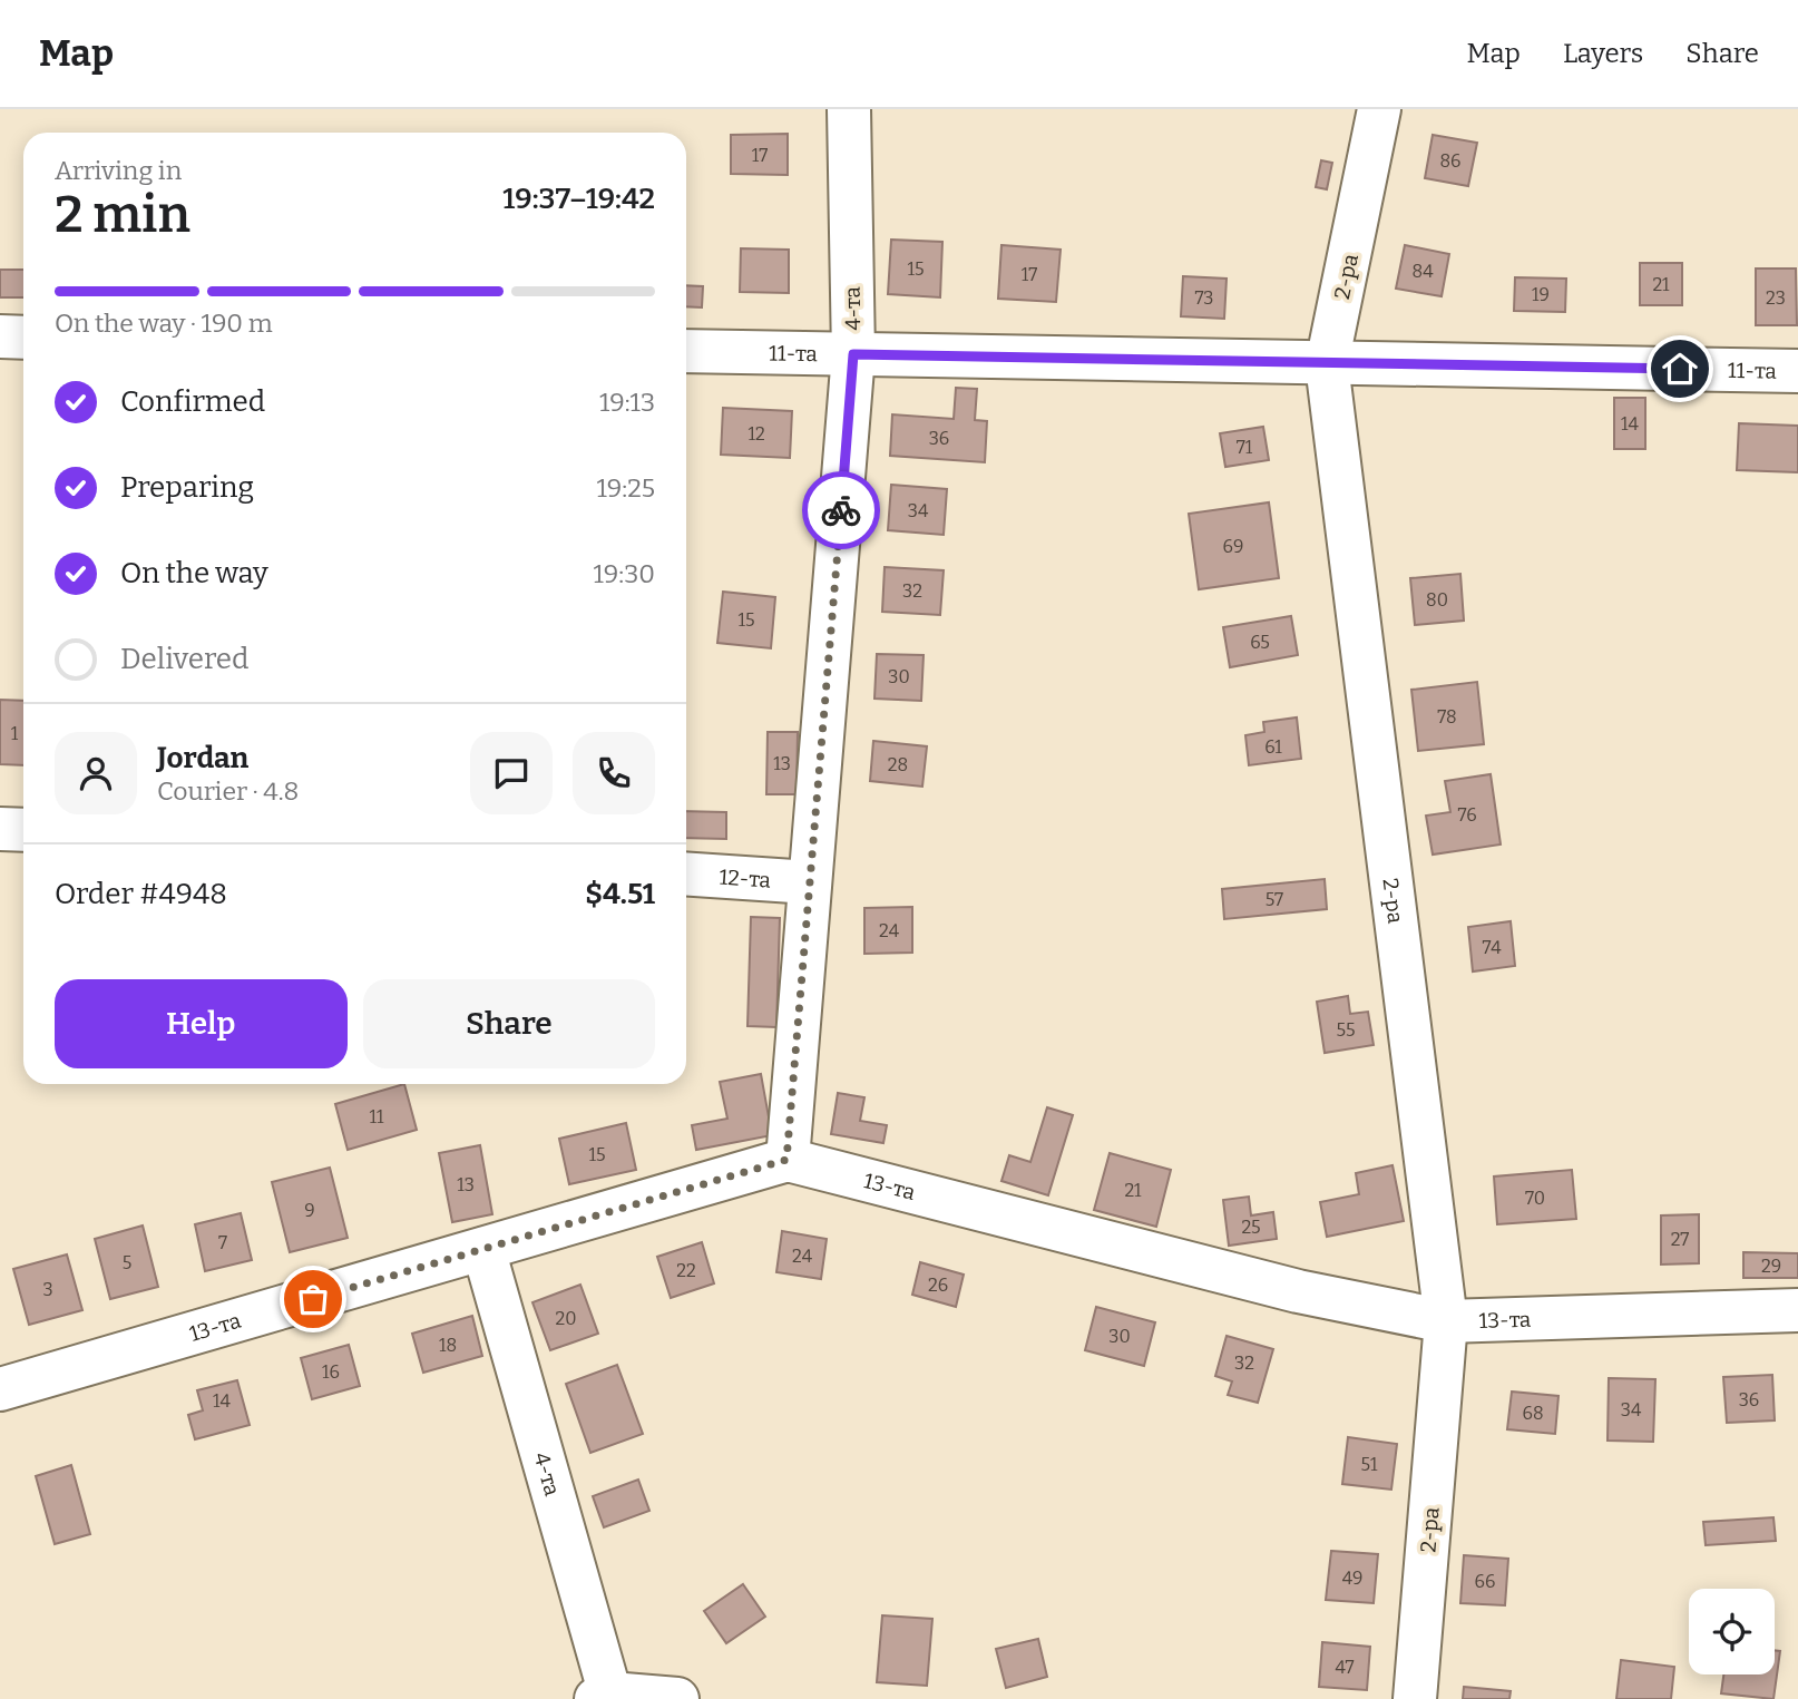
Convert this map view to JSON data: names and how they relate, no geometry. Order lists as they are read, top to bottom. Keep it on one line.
{"streets":{"street":["2-ра","4-та","11-та","12-та","13-та"]},"crossings":[["2-ра","11-та"],["2-ра","13-та"],["4-та","11-та"],["4-та","12-та"],["4-та","13-та"]],"house_numbers":["17","86","15","84","17","21","19","73","23","14","12","36","71","34","69","32","80","15","65","30","78","1","61","13","28","76","57","24","74","55","11","15","13","21","70","9","25","27","7","24","5","29","22","26","3","20","30","18","32","16","36","14","34","68","51","49","66","47"],"page":{"header":"Map","nav":["Map","Layers","Share"],"heading":["2 min","Arriving in","19:37–19:42"],"panel":["Jordan","Courier · 4.8","Order #4948","$4.51"],"bar":"On the way · 190 m","list":[["Confirmed","19:13"],["Preparing","19:25"],["On the way","19:30"],"Delivered"],"buttons":["Help","Share"]}}
